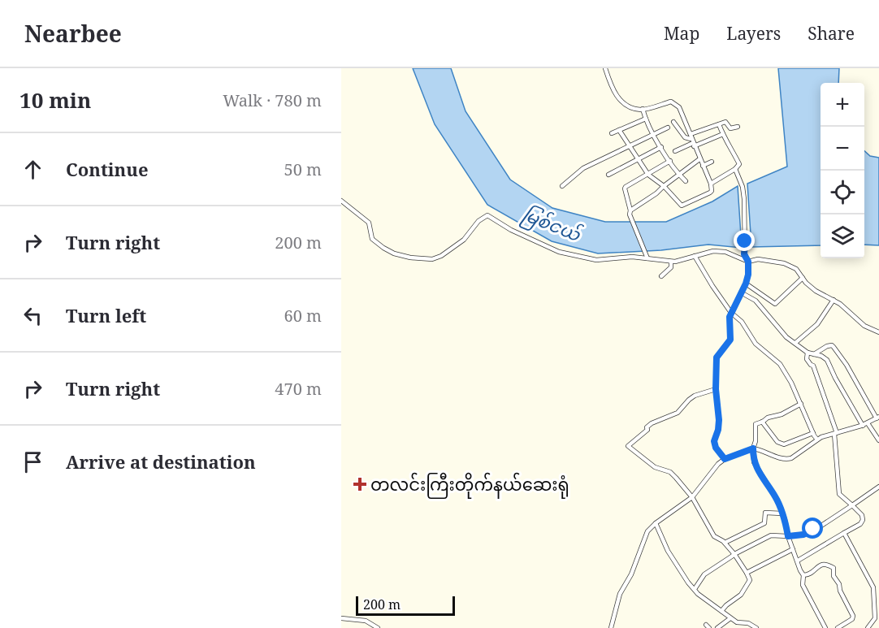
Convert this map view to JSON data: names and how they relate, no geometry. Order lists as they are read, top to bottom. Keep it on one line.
{"water":["မြစ်ငယ်"],"places":{"health":["တလင်းကြီးတိုက်နယ်ဆေးရုံ"]},"scale_bar":"200 m","page":{"header":"Nearbee","nav":["Map","Layers","Share"],"heading":["10 min","Walk · 780 m"],"map_buttons":["+","−"],"list":[["Continue","50 m"],["Turn right","200 m"],["Turn left","60 m"],["Turn right","470 m"],"Arrive at destination"],"scale":"200 m"}}
